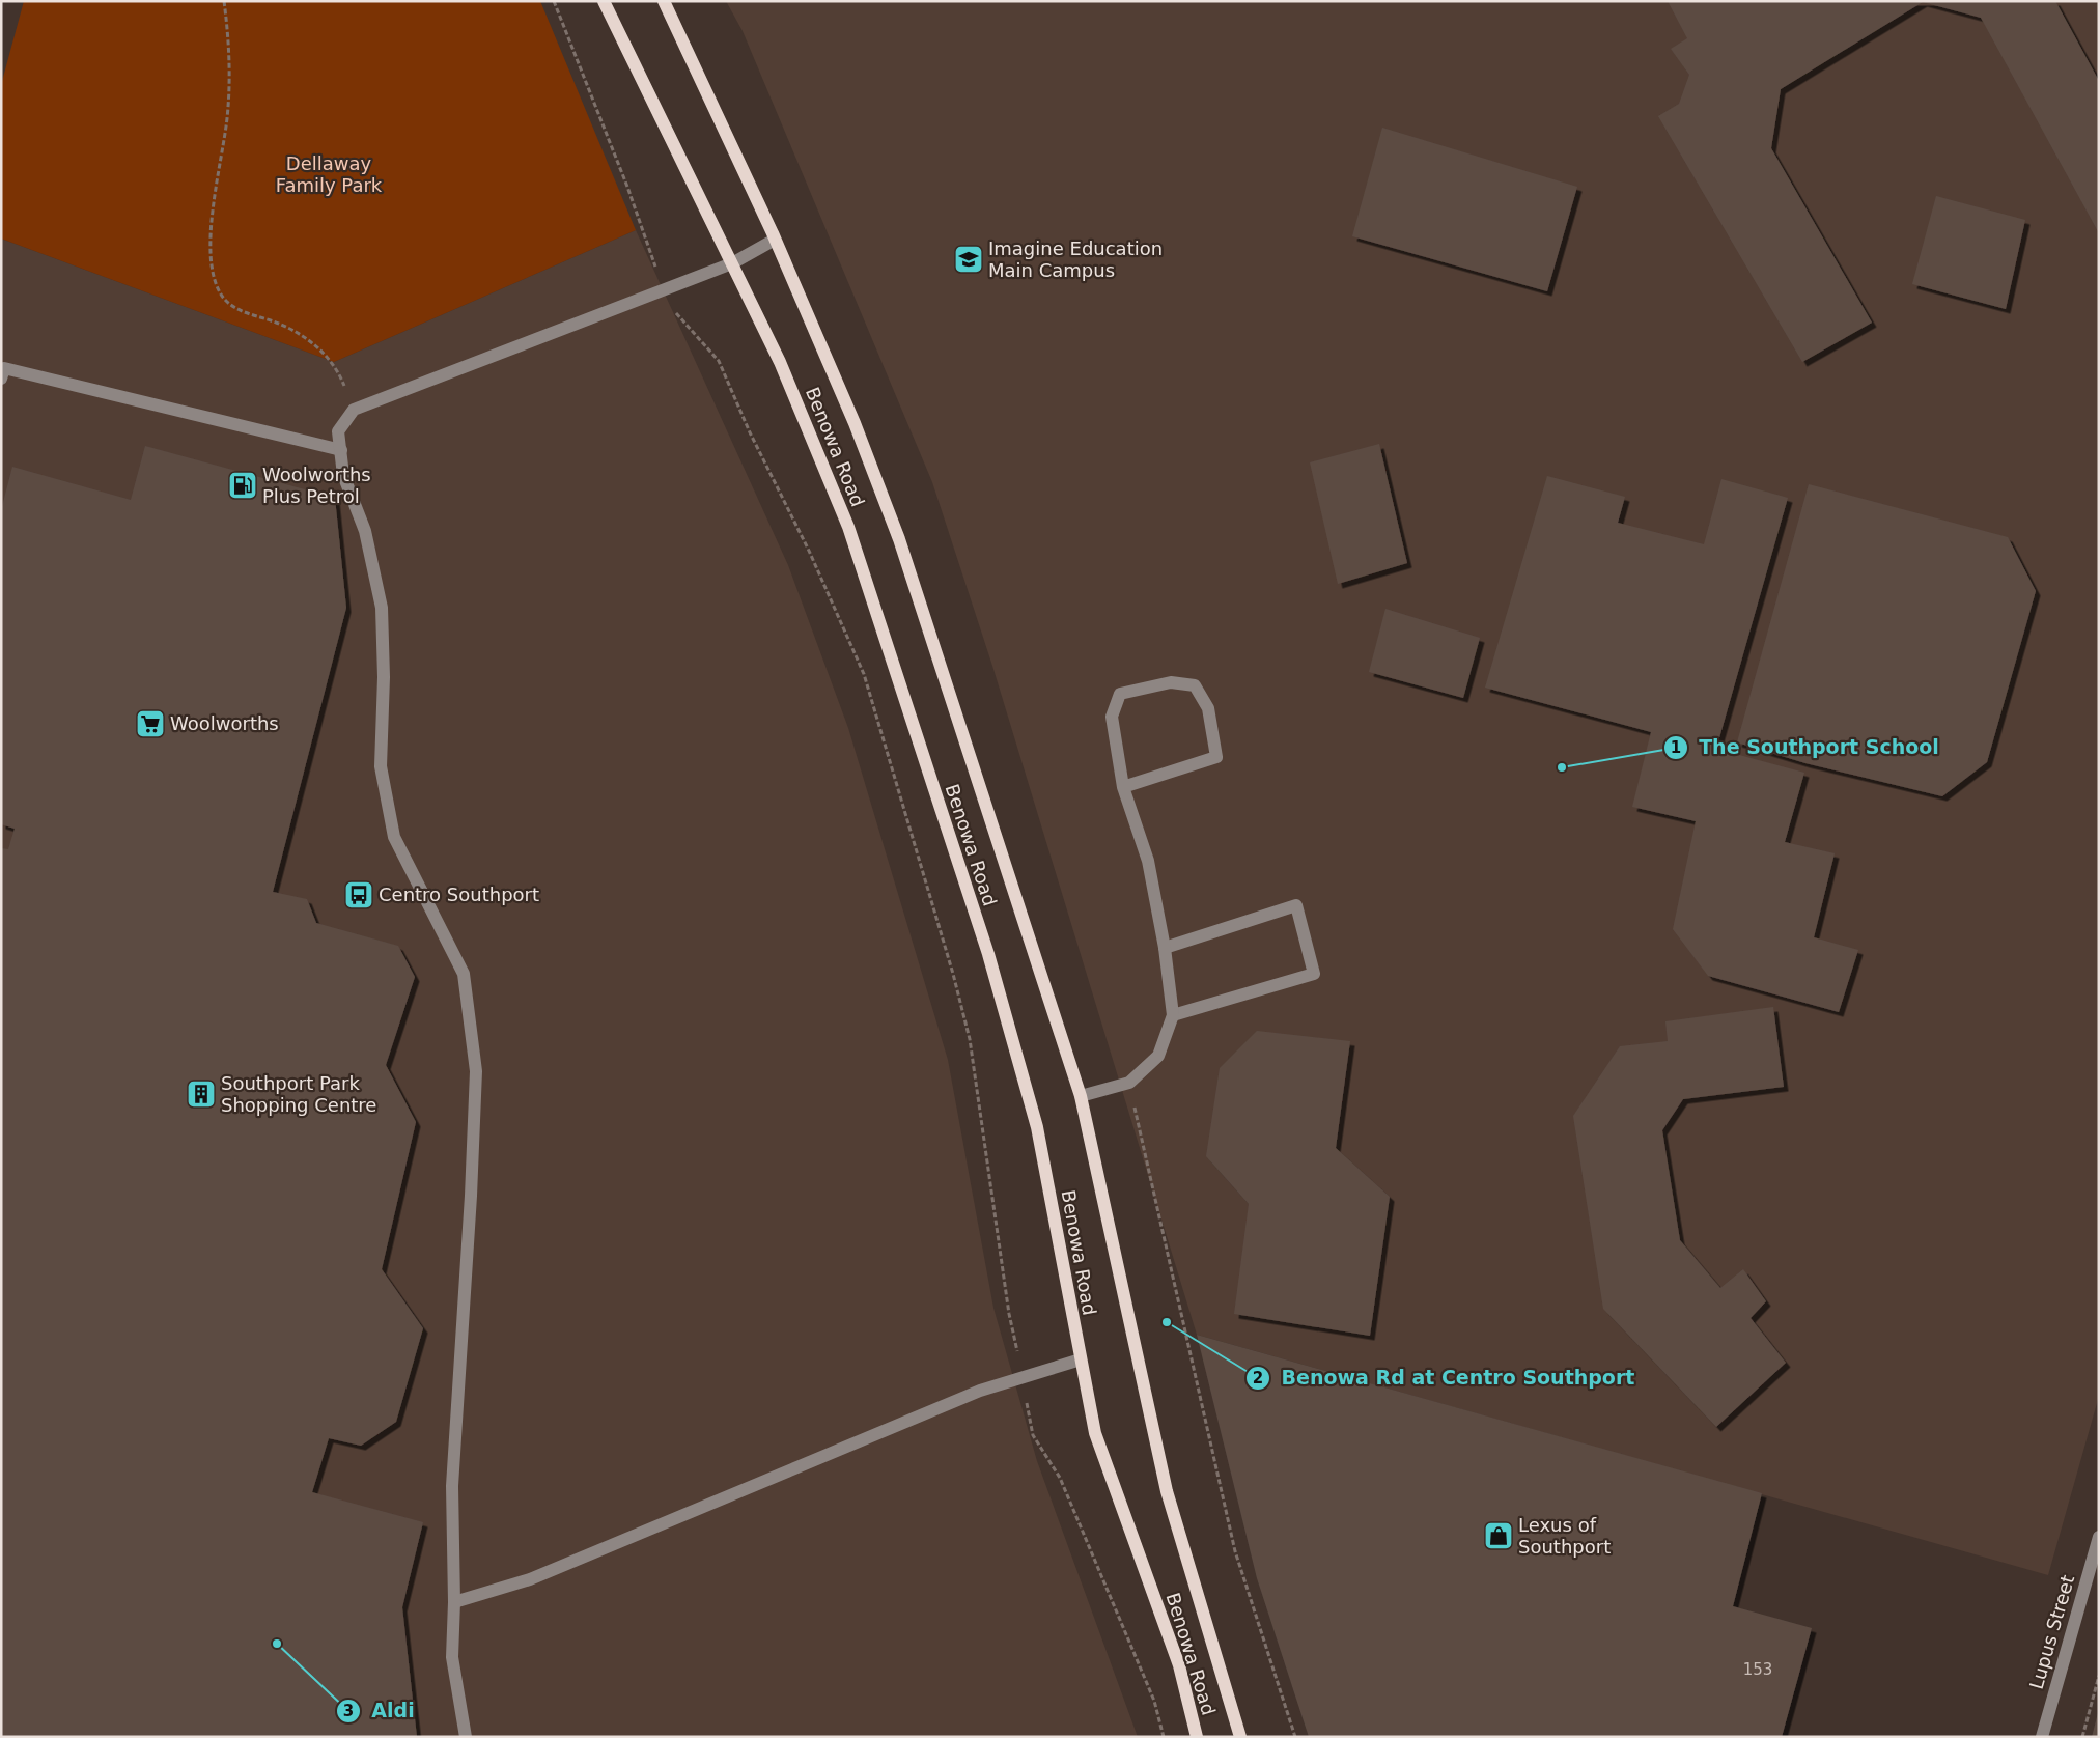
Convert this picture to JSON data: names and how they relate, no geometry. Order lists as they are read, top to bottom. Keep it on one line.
{"streets":{"main road":["Benowa Road"],"street":["Lupus Street"]},"parks":["Dellaway Family Park"],"places":{"school or university":["Imagine Education Main Campus"],"fuel station":["Woolworths Plus Petrol"],"supermarket":["Woolworths"],"other":["The Southport School","Benowa Rd at Centro Southport","Aldi"],"bus stop":["Centro Southport"],"building":["Southport Park Shopping Centre"],"shop":["Lexus of Southport"]},"house_numbers":["153"]}
